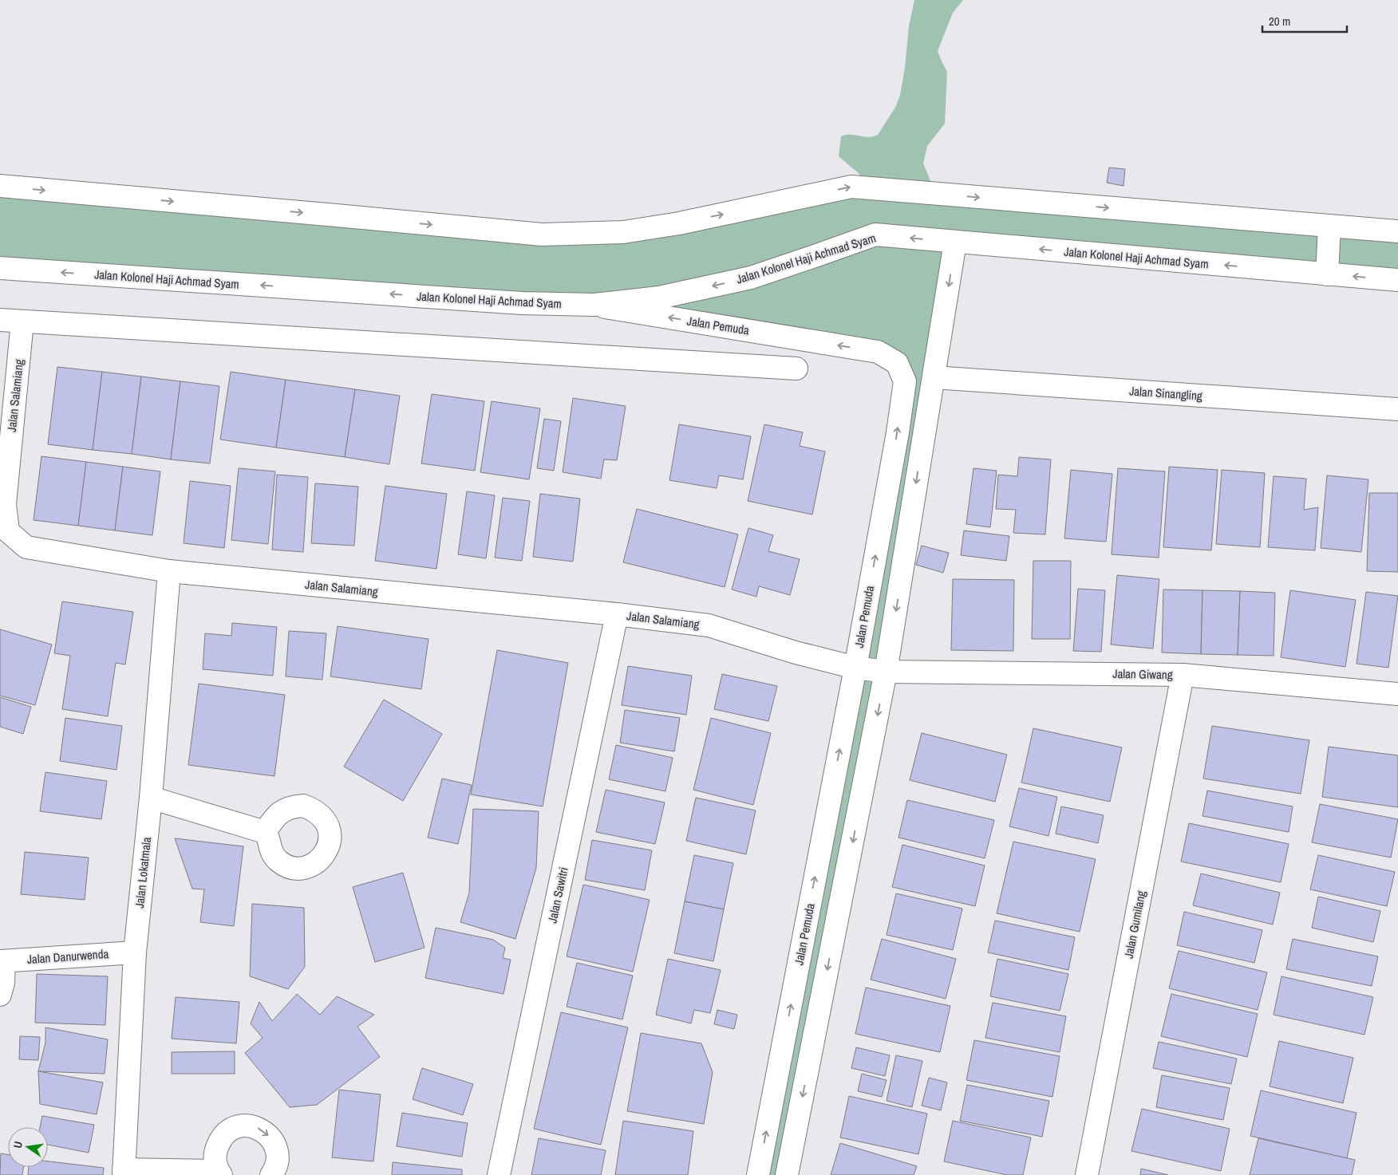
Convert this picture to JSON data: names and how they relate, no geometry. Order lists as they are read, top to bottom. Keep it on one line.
{"streets":{"street":["Jalan Kolonel Haji Achmad Syam","Jalan Pemuda","Jalan Sinangling","Jalan Salamiang","Jalan Giwang","Jalan Lokatmala","Jalan Sawitri","Jalan Gumilang","Jalan Danurwenda"]},"crossings":[["Jalan Kolonel Haji Achmad Syam","Jalan Pemuda"],["Jalan Pemuda","Jalan Salamiang"],["Jalan Salamiang","Jalan Giwang"],["Jalan Salamiang","Jalan Lokatmala"],["Jalan Salamiang","Jalan Sawitri"],["Jalan Giwang","Jalan Gumilang"],["Jalan Lokatmala","Jalan Danurwenda"]],"scale_bar":"20 m","north":"left"}
